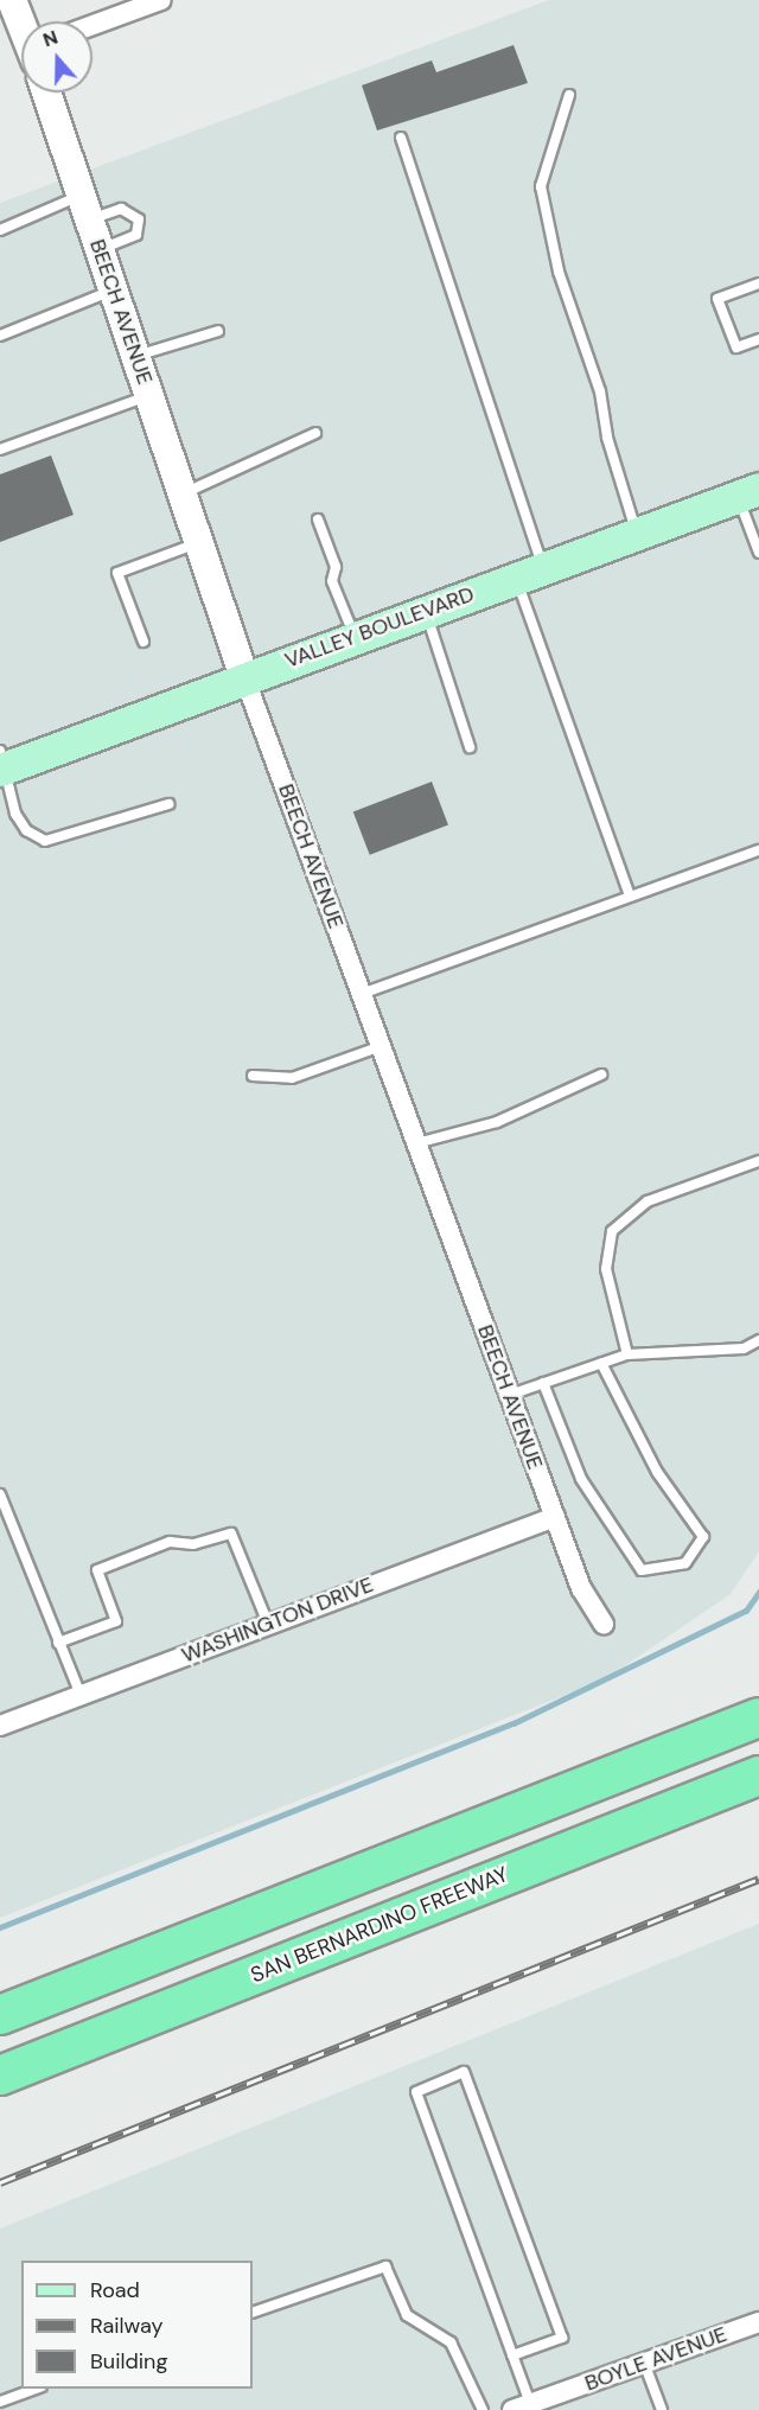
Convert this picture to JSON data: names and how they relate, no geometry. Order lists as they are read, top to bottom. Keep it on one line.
{"streets":{"highway":["SAN BERNARDINO FREEWAY"],"main road":["BEECH AVENUE","VALLEY BOULEVARD"],"street":["WASHINGTON DRIVE","BOYLE AVENUE"]},"crossings":[["BEECH AVENUE","VALLEY BOULEVARD"],["BEECH AVENUE","WASHINGTON DRIVE"]],"legend":["Road","Railway","Building"],"north":"top"}
